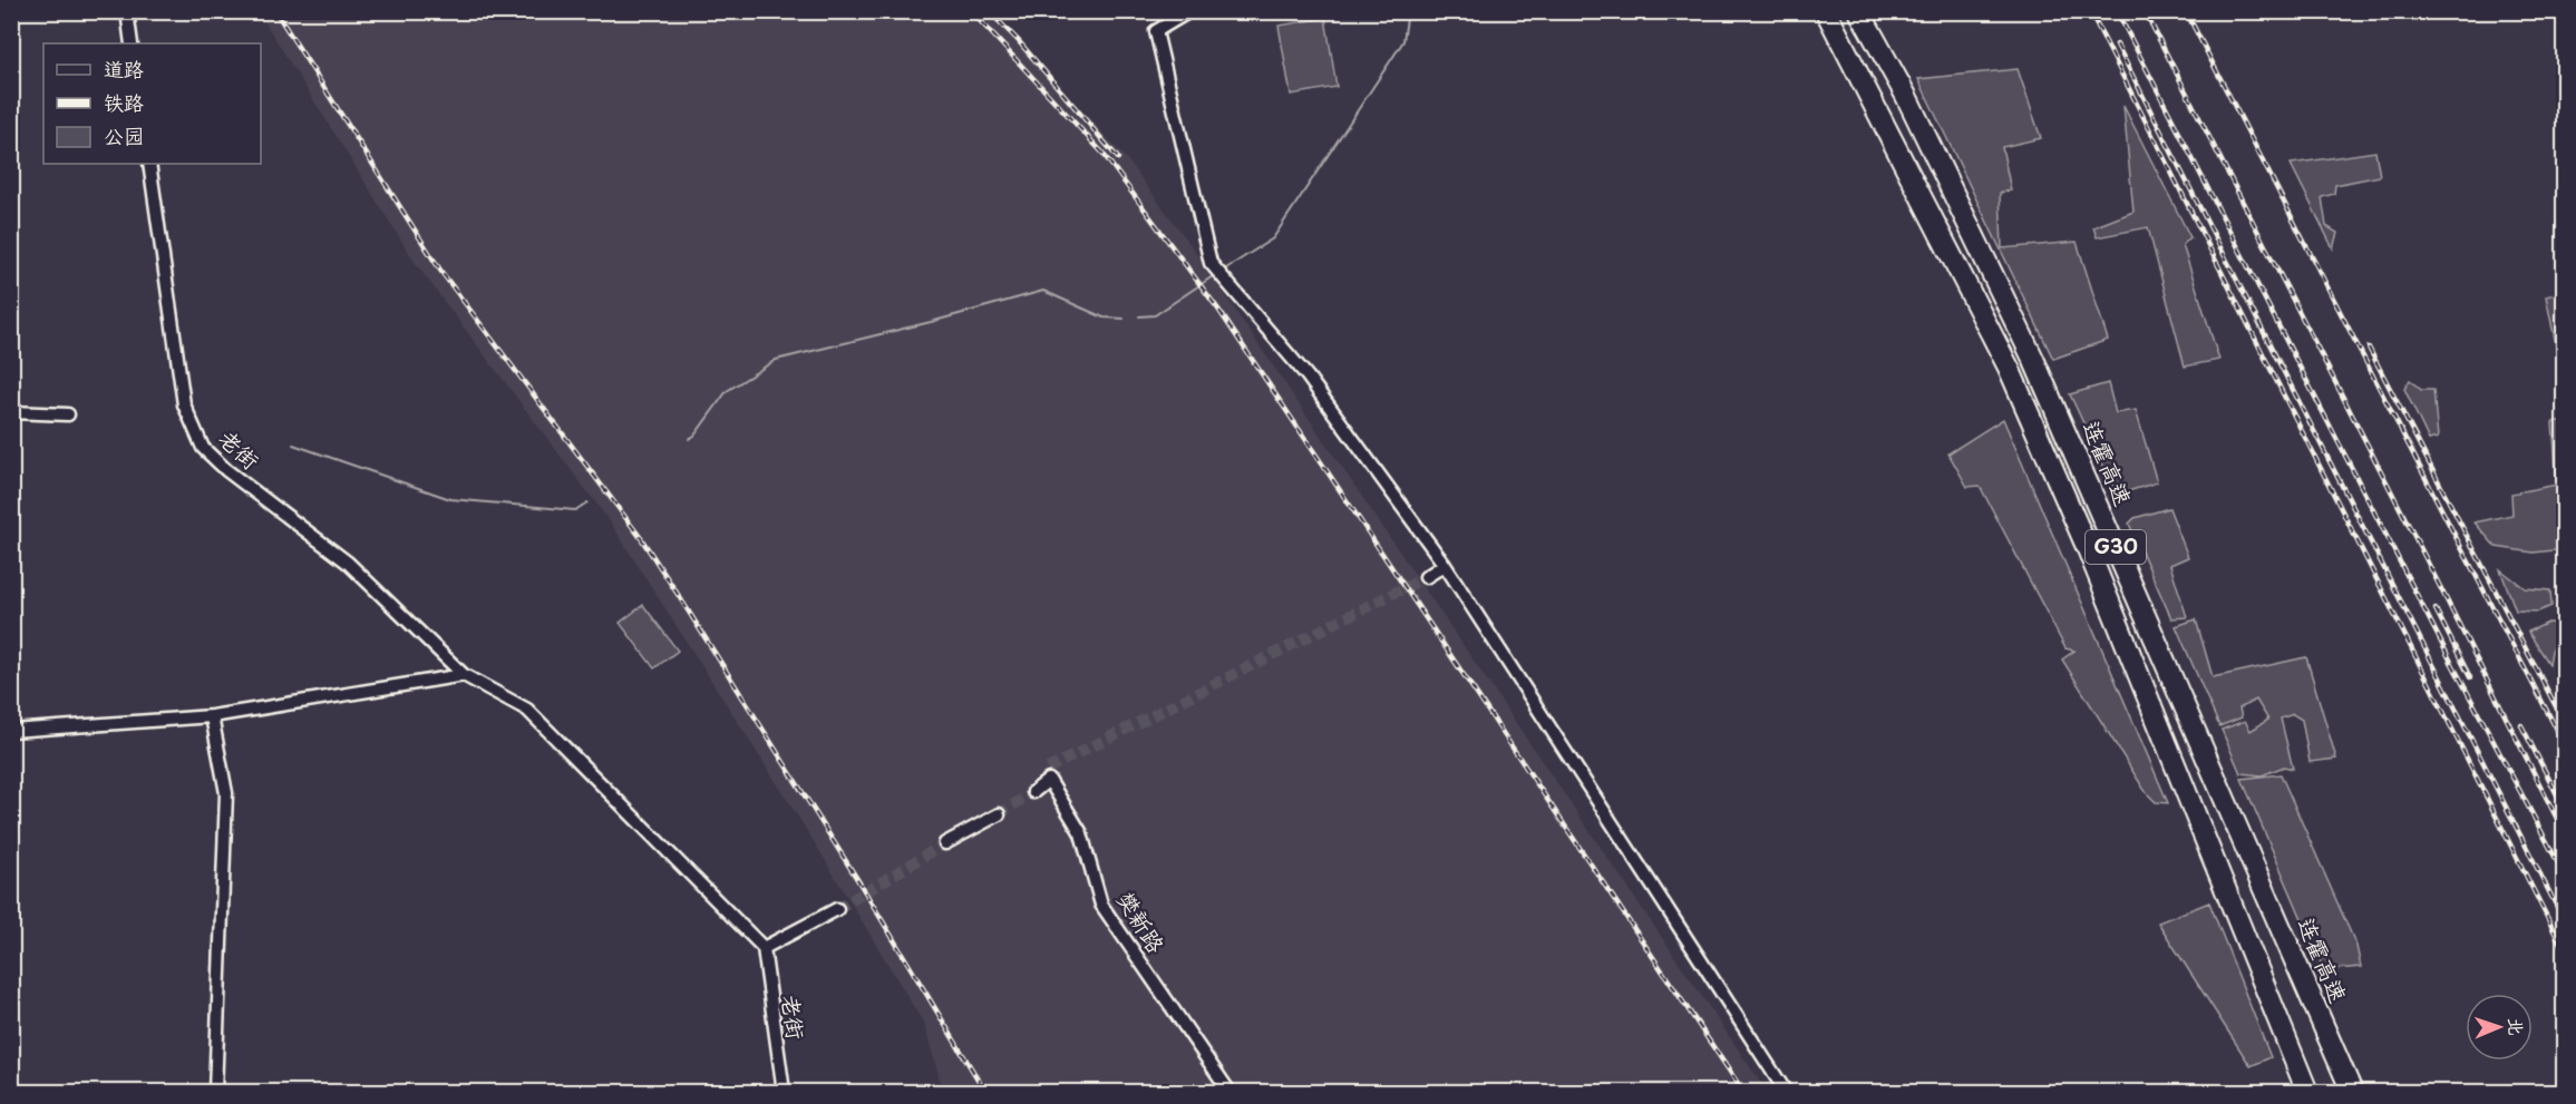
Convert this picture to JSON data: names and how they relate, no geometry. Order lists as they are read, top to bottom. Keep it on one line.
{"streets":{"highway":["连霍高速","G30"],"street":["老街","樊新路"]},"legend":["道路","铁路","公园"],"north":"right"}
